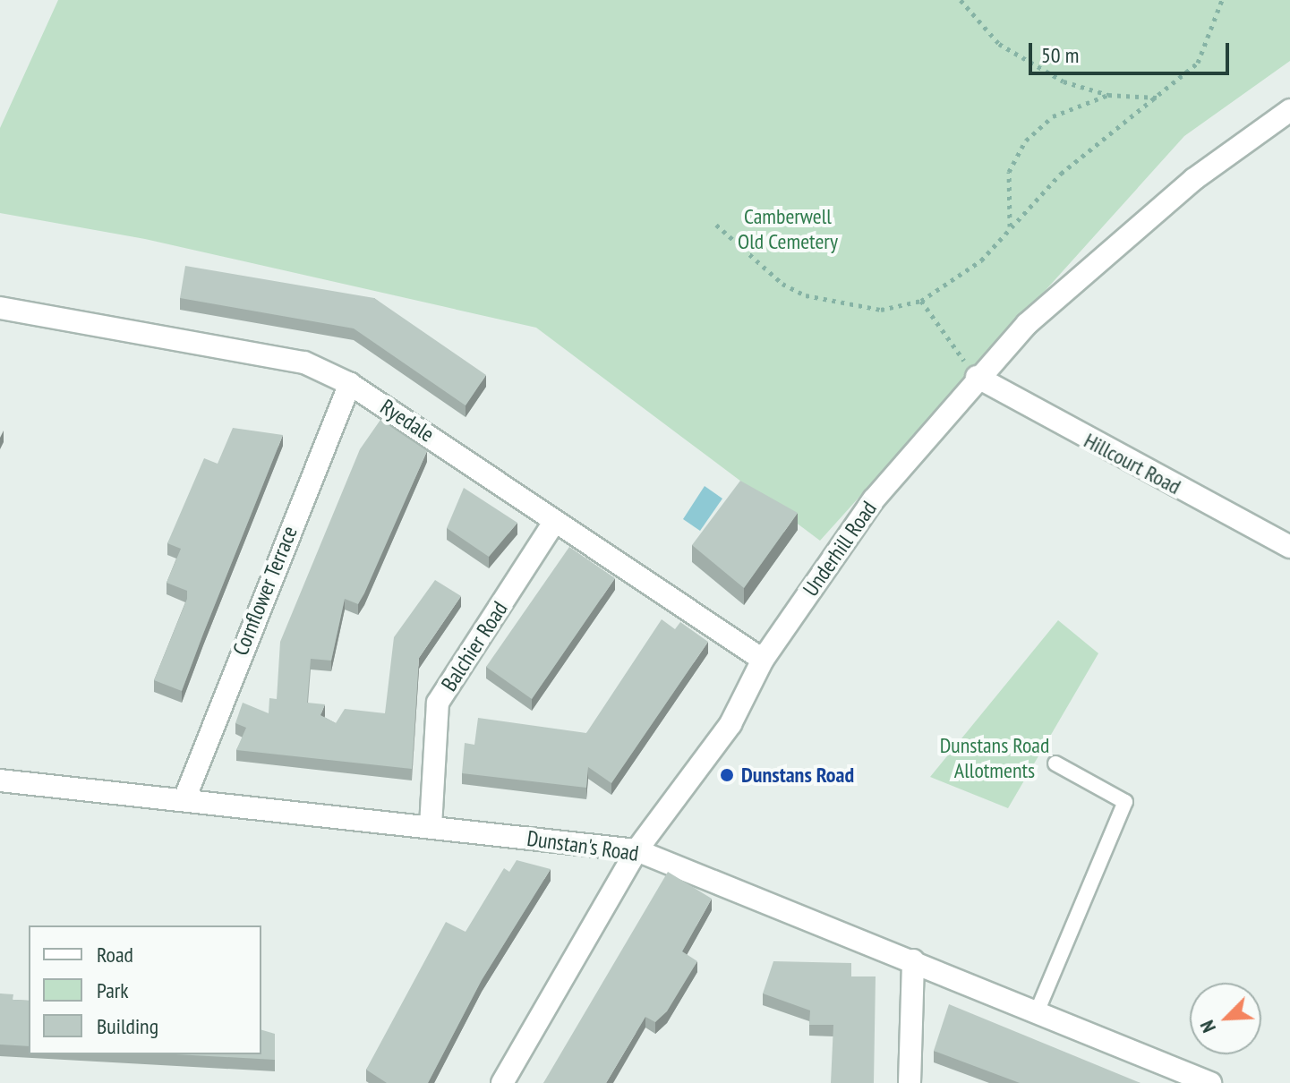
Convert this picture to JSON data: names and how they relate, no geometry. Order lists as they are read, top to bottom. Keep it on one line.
{"streets":{"street":["Ryedale","Hillcourt Road","Underhill Road","Cornflower Terrace","Balchier Road","Dunstan's Road"]},"crossings":[["Ryedale","Underhill Road"],["Ryedale","Cornflower Terrace"],["Ryedale","Balchier Road"],["Hillcourt Road","Underhill Road"],["Underhill Road","Dunstan's Road"],["Cornflower Terrace","Dunstan's Road"],["Balchier Road","Dunstan's Road"]],"parks":["Camberwell Old Cemetery","Dunstans Road Allotments"],"places":["Dunstans Road"],"legend":["Road","Park","Building"],"scale_bar":"50 m","north":"bottom left"}
